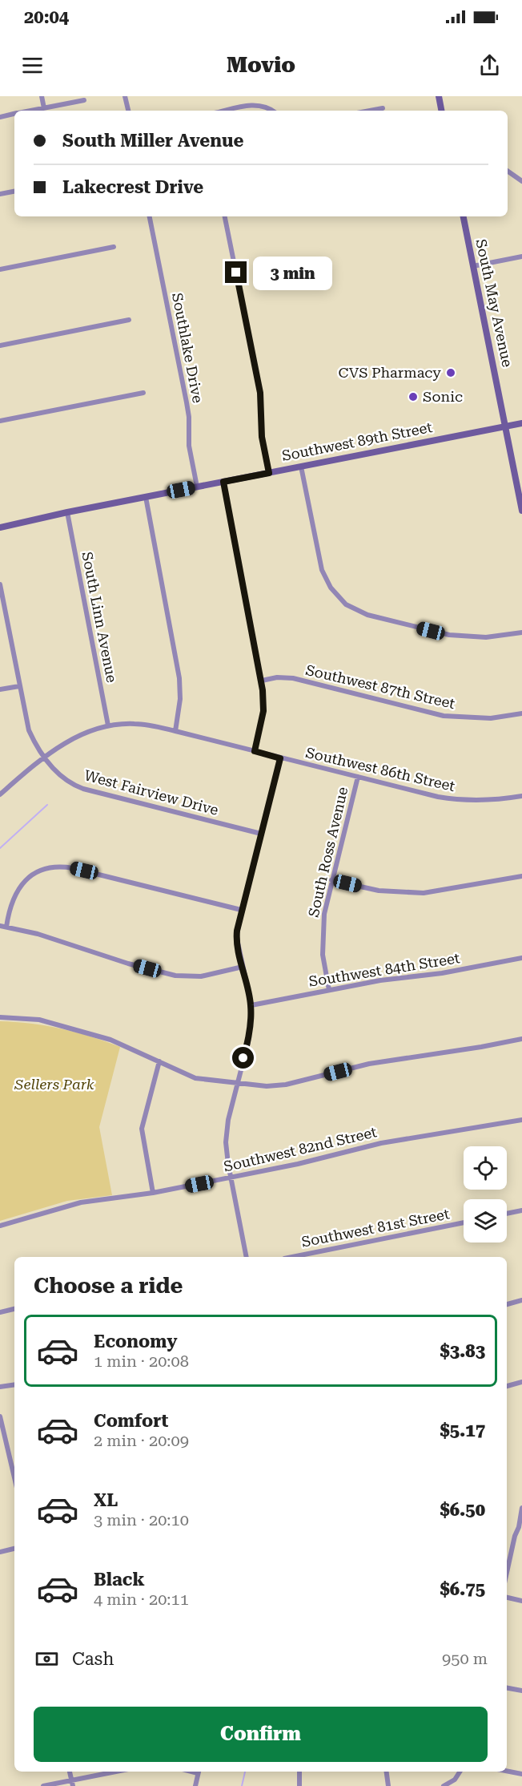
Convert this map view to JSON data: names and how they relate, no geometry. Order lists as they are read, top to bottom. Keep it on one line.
{"streets":{"main road":["South May Avenue","Southwest 89th Street"],"street":["Southlake Drive","South Linn Avenue","Southwest 87th Street","Southwest 86th Street","West Fairview Drive","South Ross Avenue","Southwest 84th Street","Southwest 82nd Street","Southwest 81st Street"]},"crossings":[["South May Avenue","Southwest 89th Street"],["Southlake Drive","Southwest 89th Street"],["Southwest 89th Street","South Linn Avenue"],["South Linn Avenue","Southwest 86th Street"],["Southwest 86th Street","West Fairview Drive"],["Southwest 86th Street","South Ross Avenue"],["South Ross Avenue","Southwest 84th Street"]],"parks":["Sellers Park"],"places":["CVS Pharmacy","Sonic"],"page":{"status":"20:04","header":"Movio","banner":["South Miller Avenue","Lakecrest Drive"],"bubble":"3 min","heading":"Choose a ride","list":[{"name":"Economy","note":"1 min · 20:08","value":"$3.83"},{"name":"Comfort","note":"2 min · 20:09","value":"$5.17"},{"name":"XL","note":"3 min · 20:10","value":"$6.50"},{"name":"Black","note":"4 min · 20:11","value":"$6.75"}],"pay":["Cash","950 m"],"buttons":"Confirm"}}
